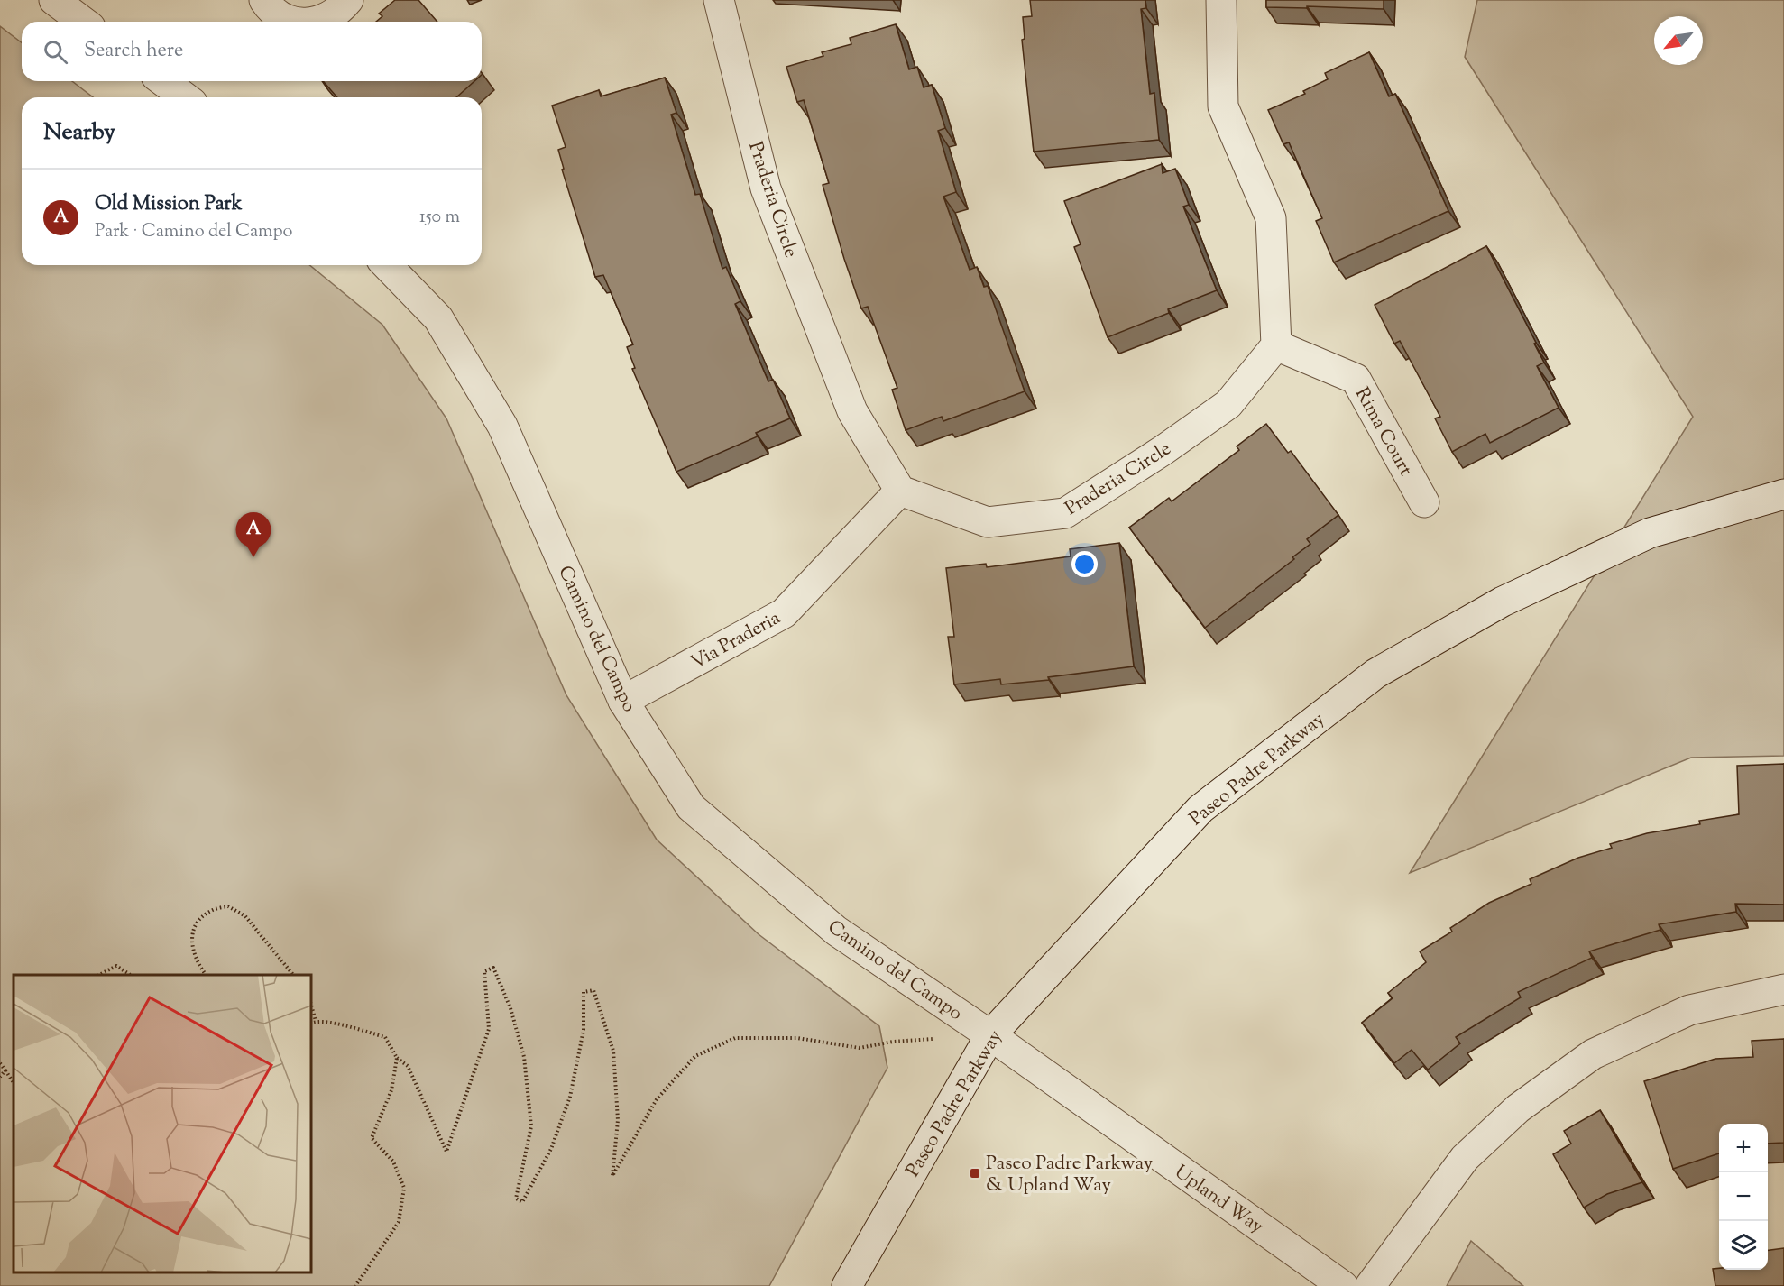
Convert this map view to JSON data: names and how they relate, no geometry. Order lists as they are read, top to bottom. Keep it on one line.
{"streets":{"street":["Praderia Circle","Rima Court","Camino del Campo","Via Praderia","Paseo Padre Parkway","Upland Way"]},"crossings":[["Praderia Circle","Rima Court"],["Praderia Circle","Via Praderia"],["Camino del Campo","Via Praderia"],["Camino del Campo","Paseo Padre Parkway"],["Camino del Campo","Upland Way"],["Paseo Padre Parkway","Upland Way"]],"places":{"transit":["Paseo Padre Parkway & Upland Way"]},"north":"bottom left","page":{"search":"Search here","heading":"Nearby","list":[{"mark":"A","name":"Old Mission Park","note":"Park · Camino del Campo","value":"150 m"}],"pins":"A","map_buttons":["+","−"]}}
